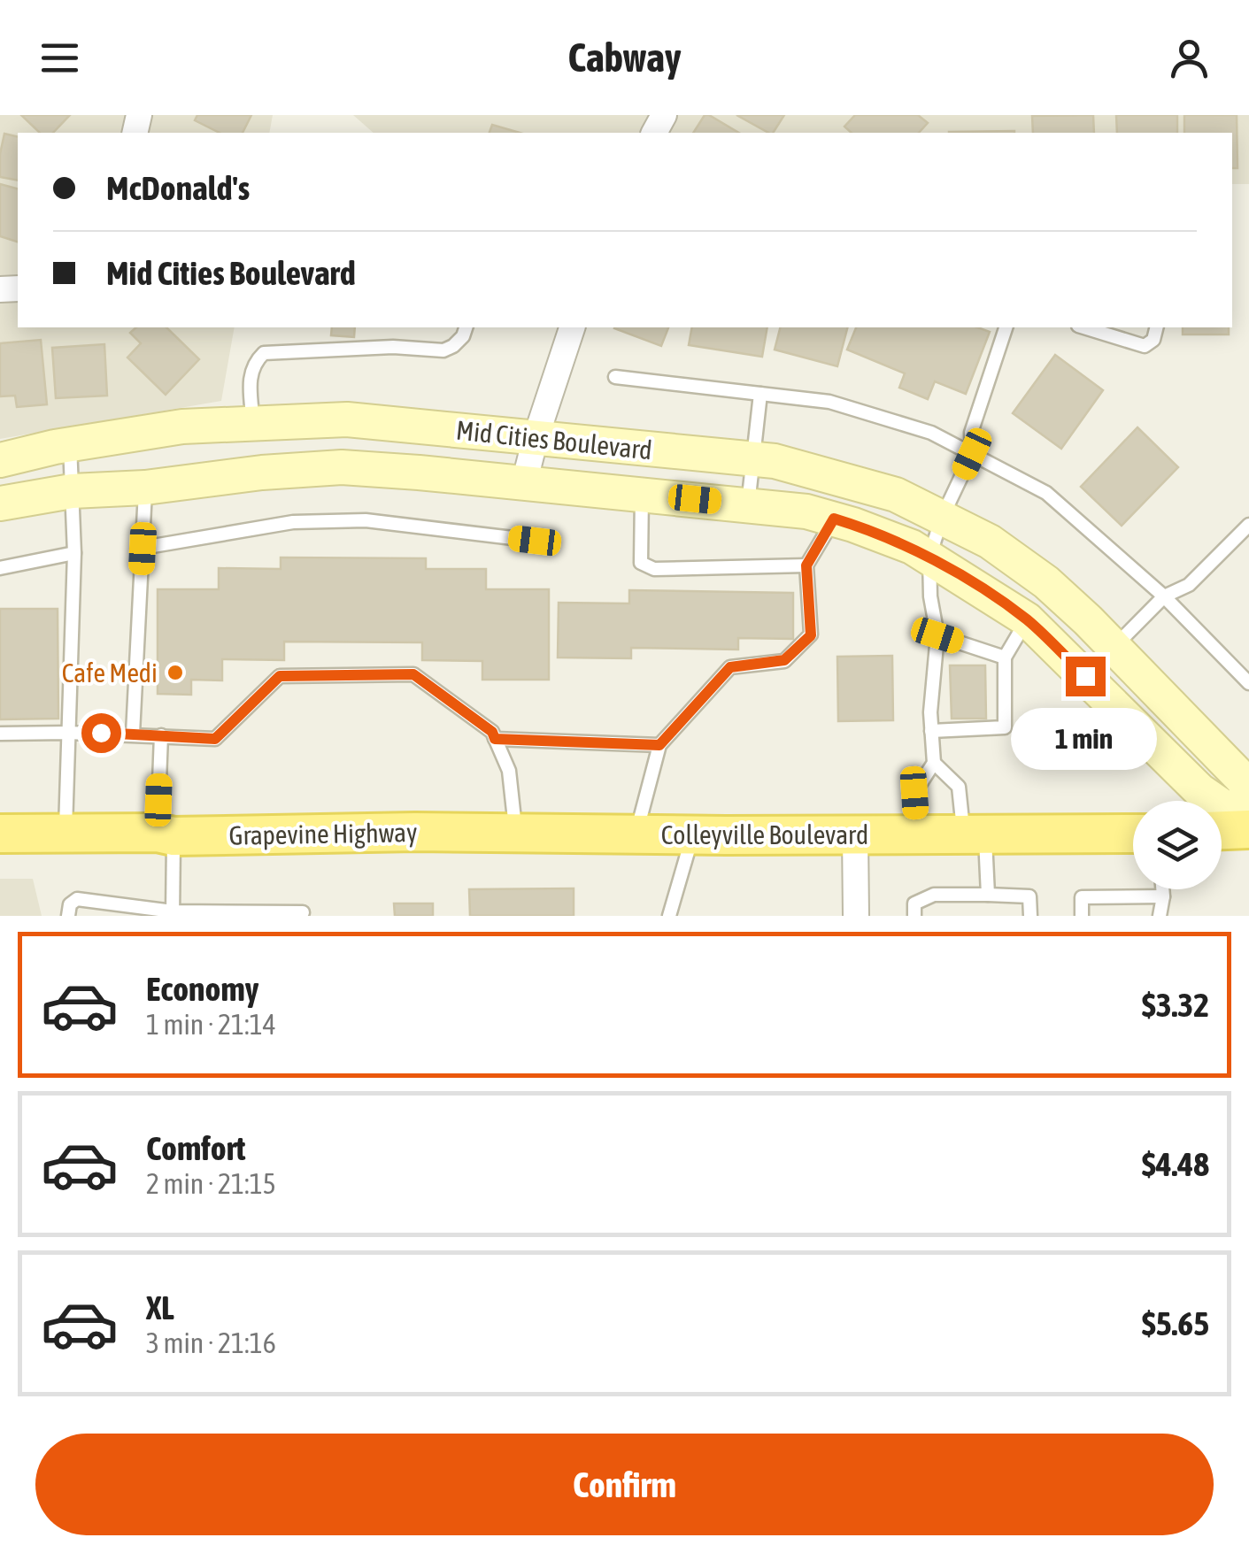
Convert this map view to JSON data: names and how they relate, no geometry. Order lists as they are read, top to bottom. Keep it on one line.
{"streets":{"main road":["Mid Cities Boulevard","Grapevine Highway","Colleyville Boulevard"]},"crossings":[["Grapevine Highway","Colleyville Boulevard"]],"places":["Cafe Medi"],"page":{"header":"Cabway","banner":["McDonald's","Mid Cities Boulevard"],"bubble":"1 min","list":[{"name":"Economy","note":"1 min · 21:14","value":"$3.32"},{"name":"Comfort","note":"2 min · 21:15","value":"$4.48"},{"name":"XL","note":"3 min · 21:16","value":"$5.65"}],"buttons":"Confirm"}}
